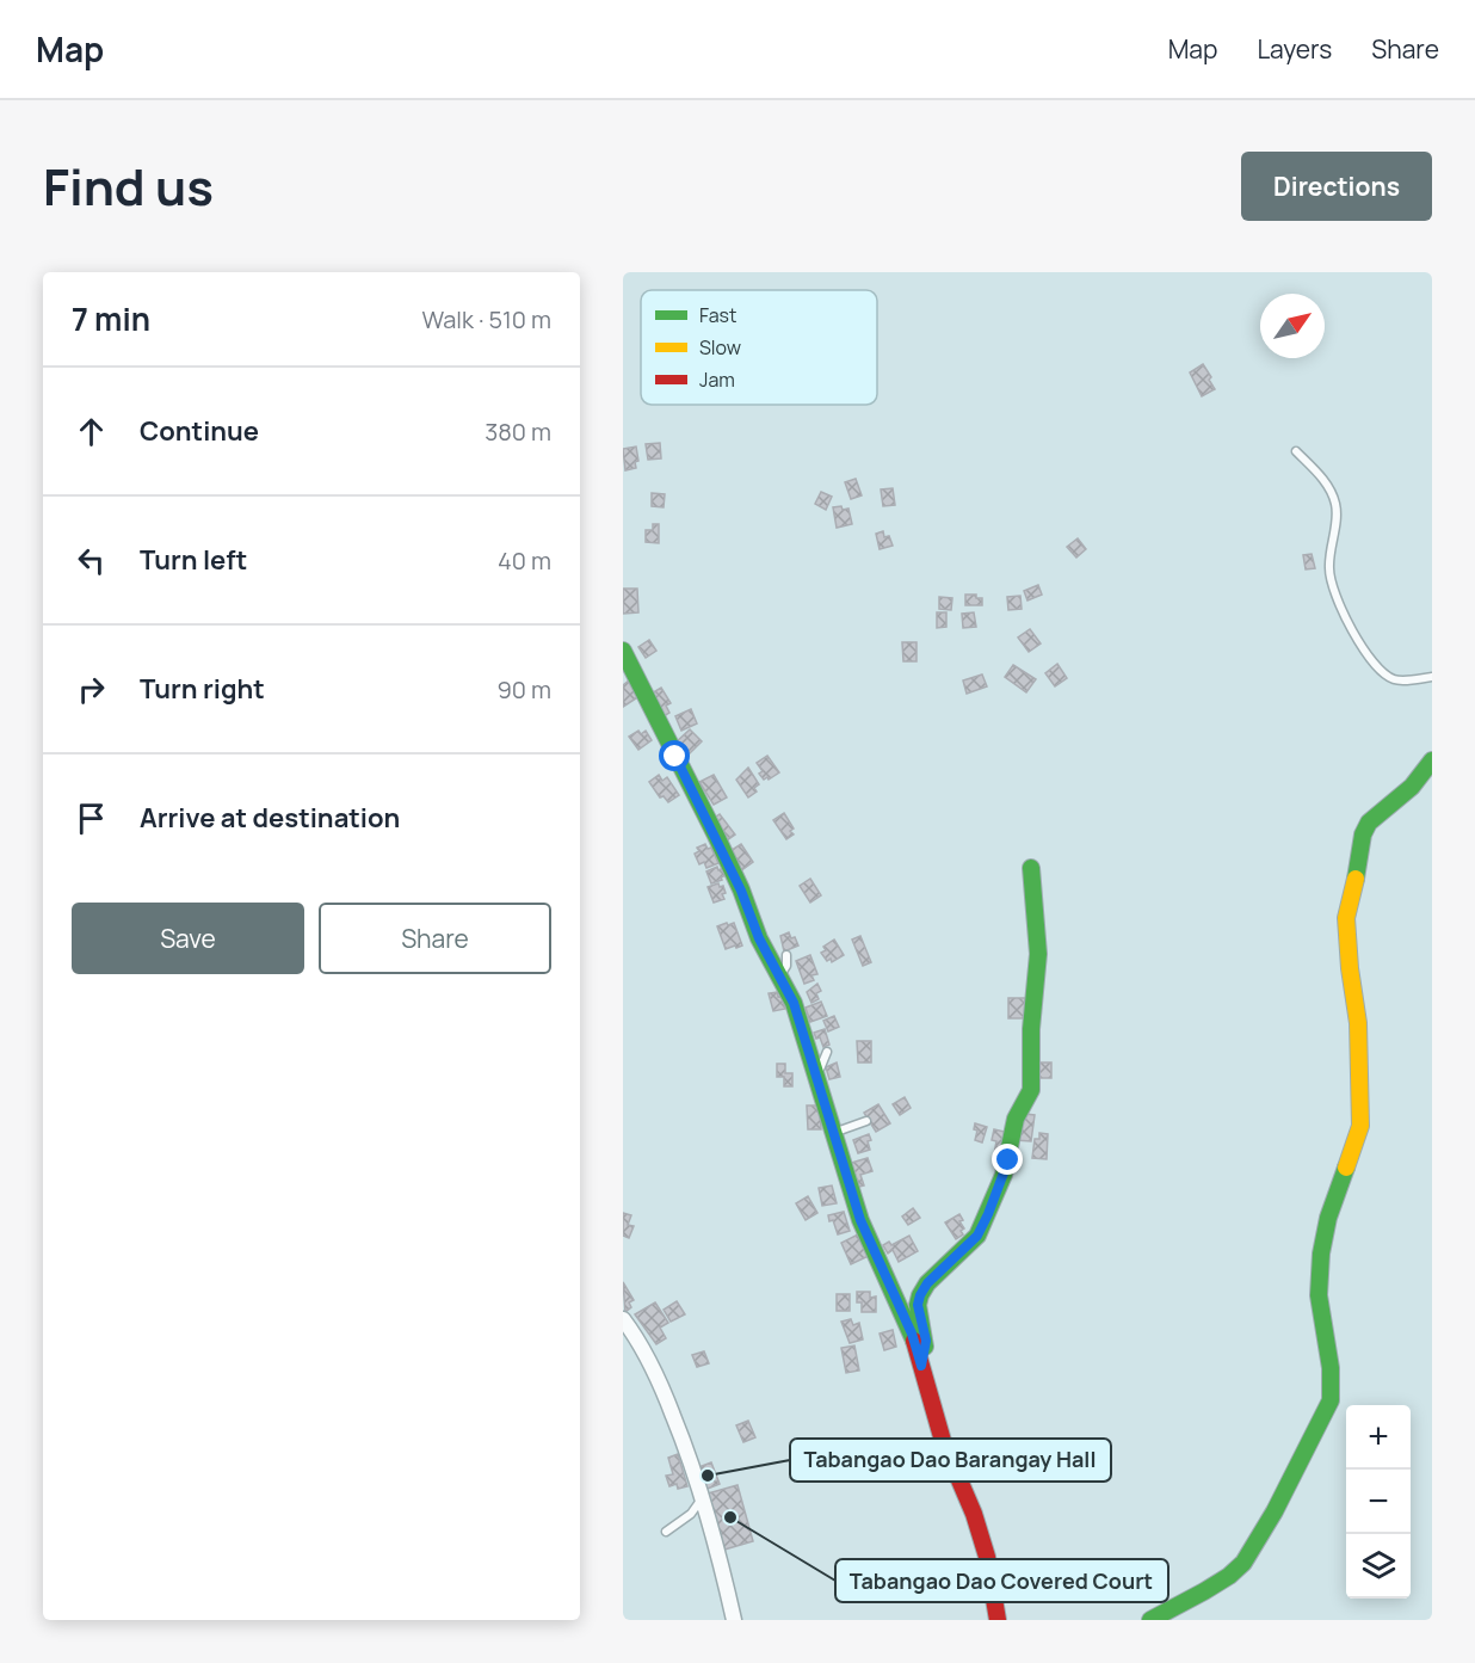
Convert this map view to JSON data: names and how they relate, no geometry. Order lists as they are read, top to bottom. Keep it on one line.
{"places":["Tabangao Dao Barangay Hall","Tabangao Dao Covered Court"],"legend":["Fast","Slow","Jam"],"north":"top right","page":{"header":"Map","nav":["Map","Layers","Share"],"title":"Find us","buttons":["Directions",["Save","Share"]],"heading":["7 min","Walk · 510 m"],"list":[["Continue","380 m"],["Turn left","40 m"],["Turn right","90 m"],"Arrive at destination"],"map_buttons":["+","−"]}}
